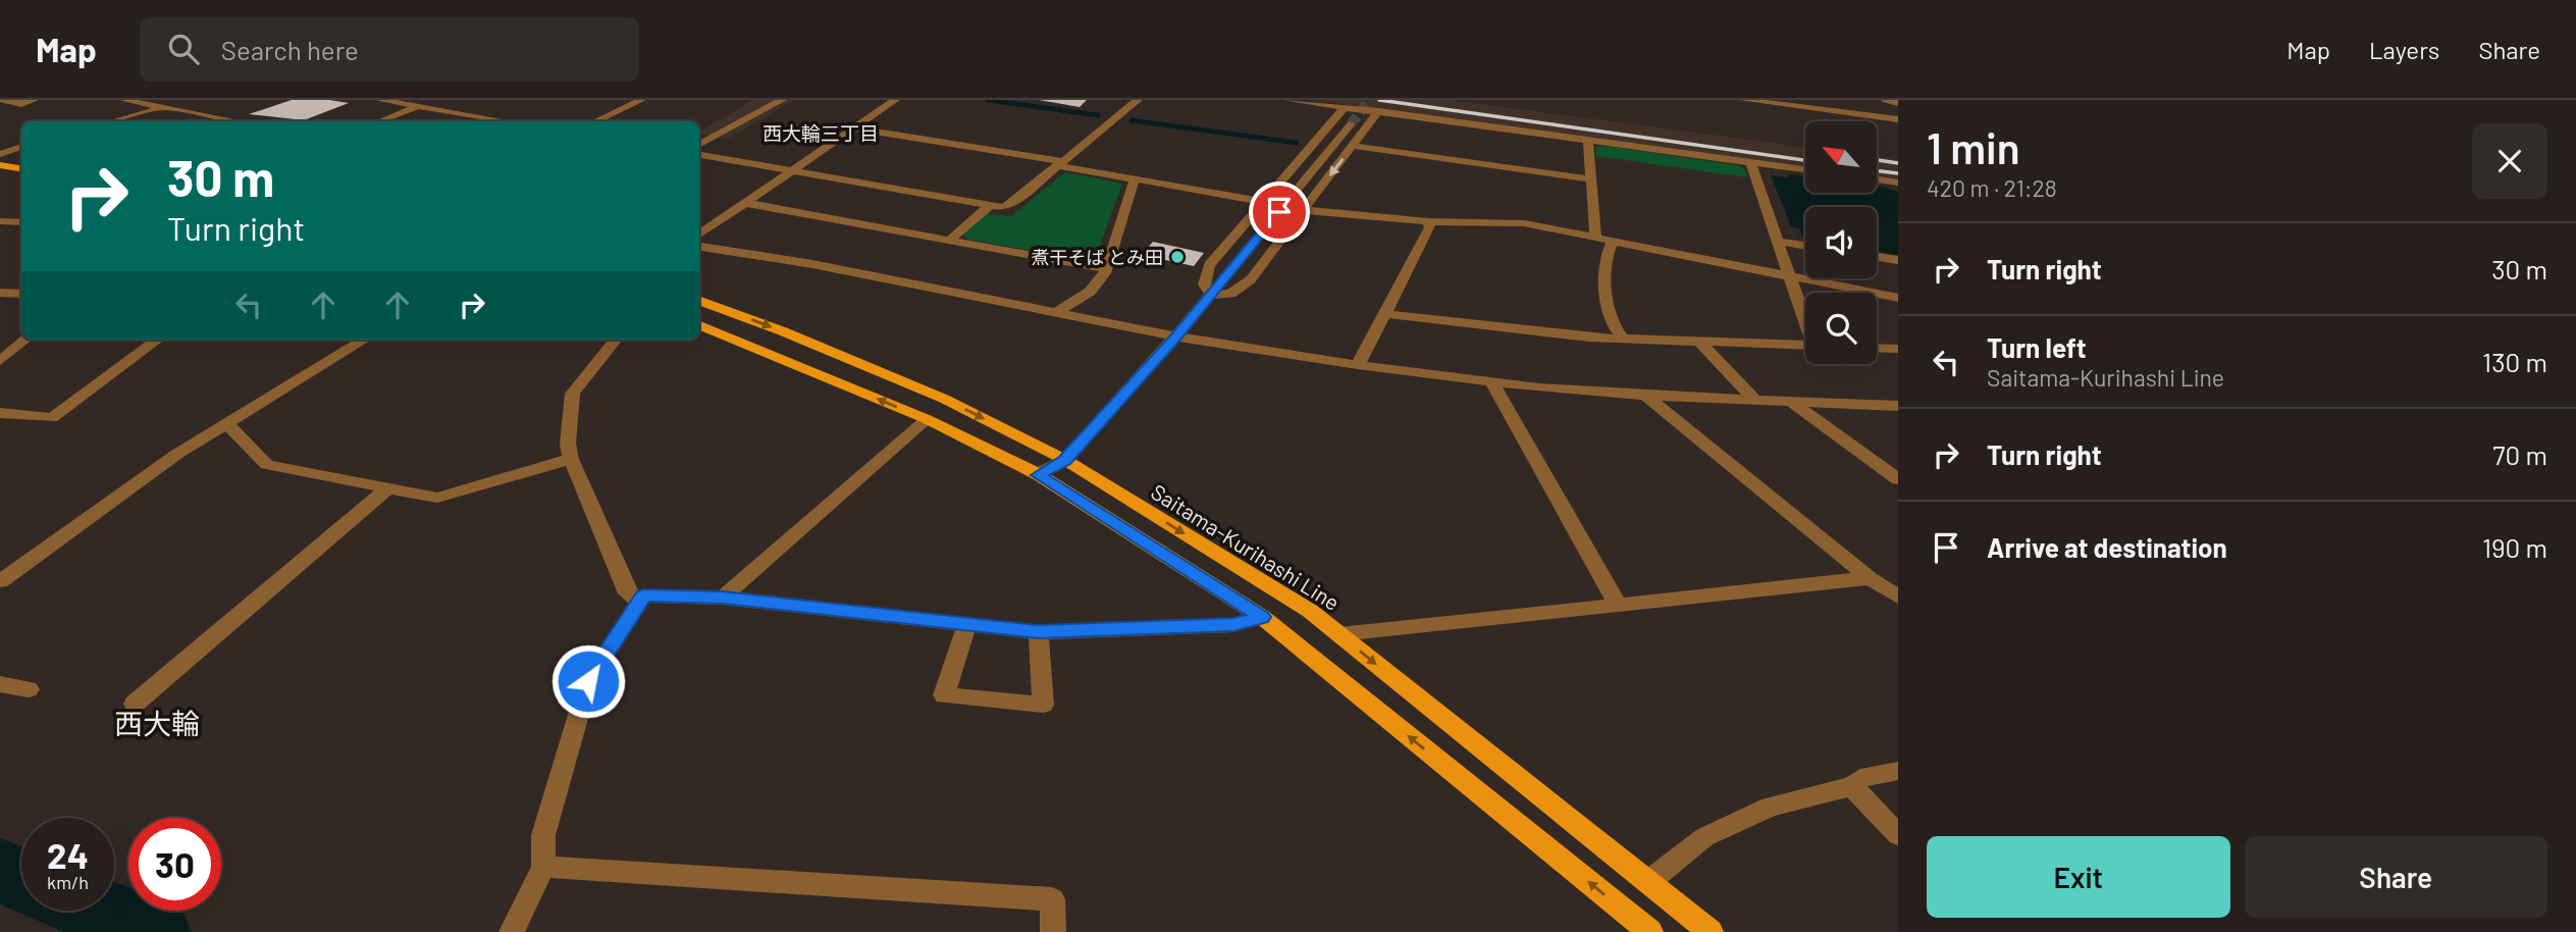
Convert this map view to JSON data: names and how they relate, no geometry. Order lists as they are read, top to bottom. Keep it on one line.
{"streets":{"main road":["Saitama-Kurihashi Line"]},"districts":["西大輪三丁目","西大輪"],"places":["煮干そば とみ田"],"north":"top left","page":{"header":"Map","search":"Search here","nav":["Map","Layers","Share"],"heading":["1 min","420 m · 21:28"],"turn":["30 m","Turn right"],"list":[{"name":"Turn right","value":"30 m"},{"name":"Turn left","note":"Saitama-Kurihashi Line","value":"130 m"},{"name":"Turn right","value":"70 m"},{"name":"Arrive at destination","value":"190 m"}],"speed":"24 km/h","limit":"30","buttons":["Exit","Share"]}}
